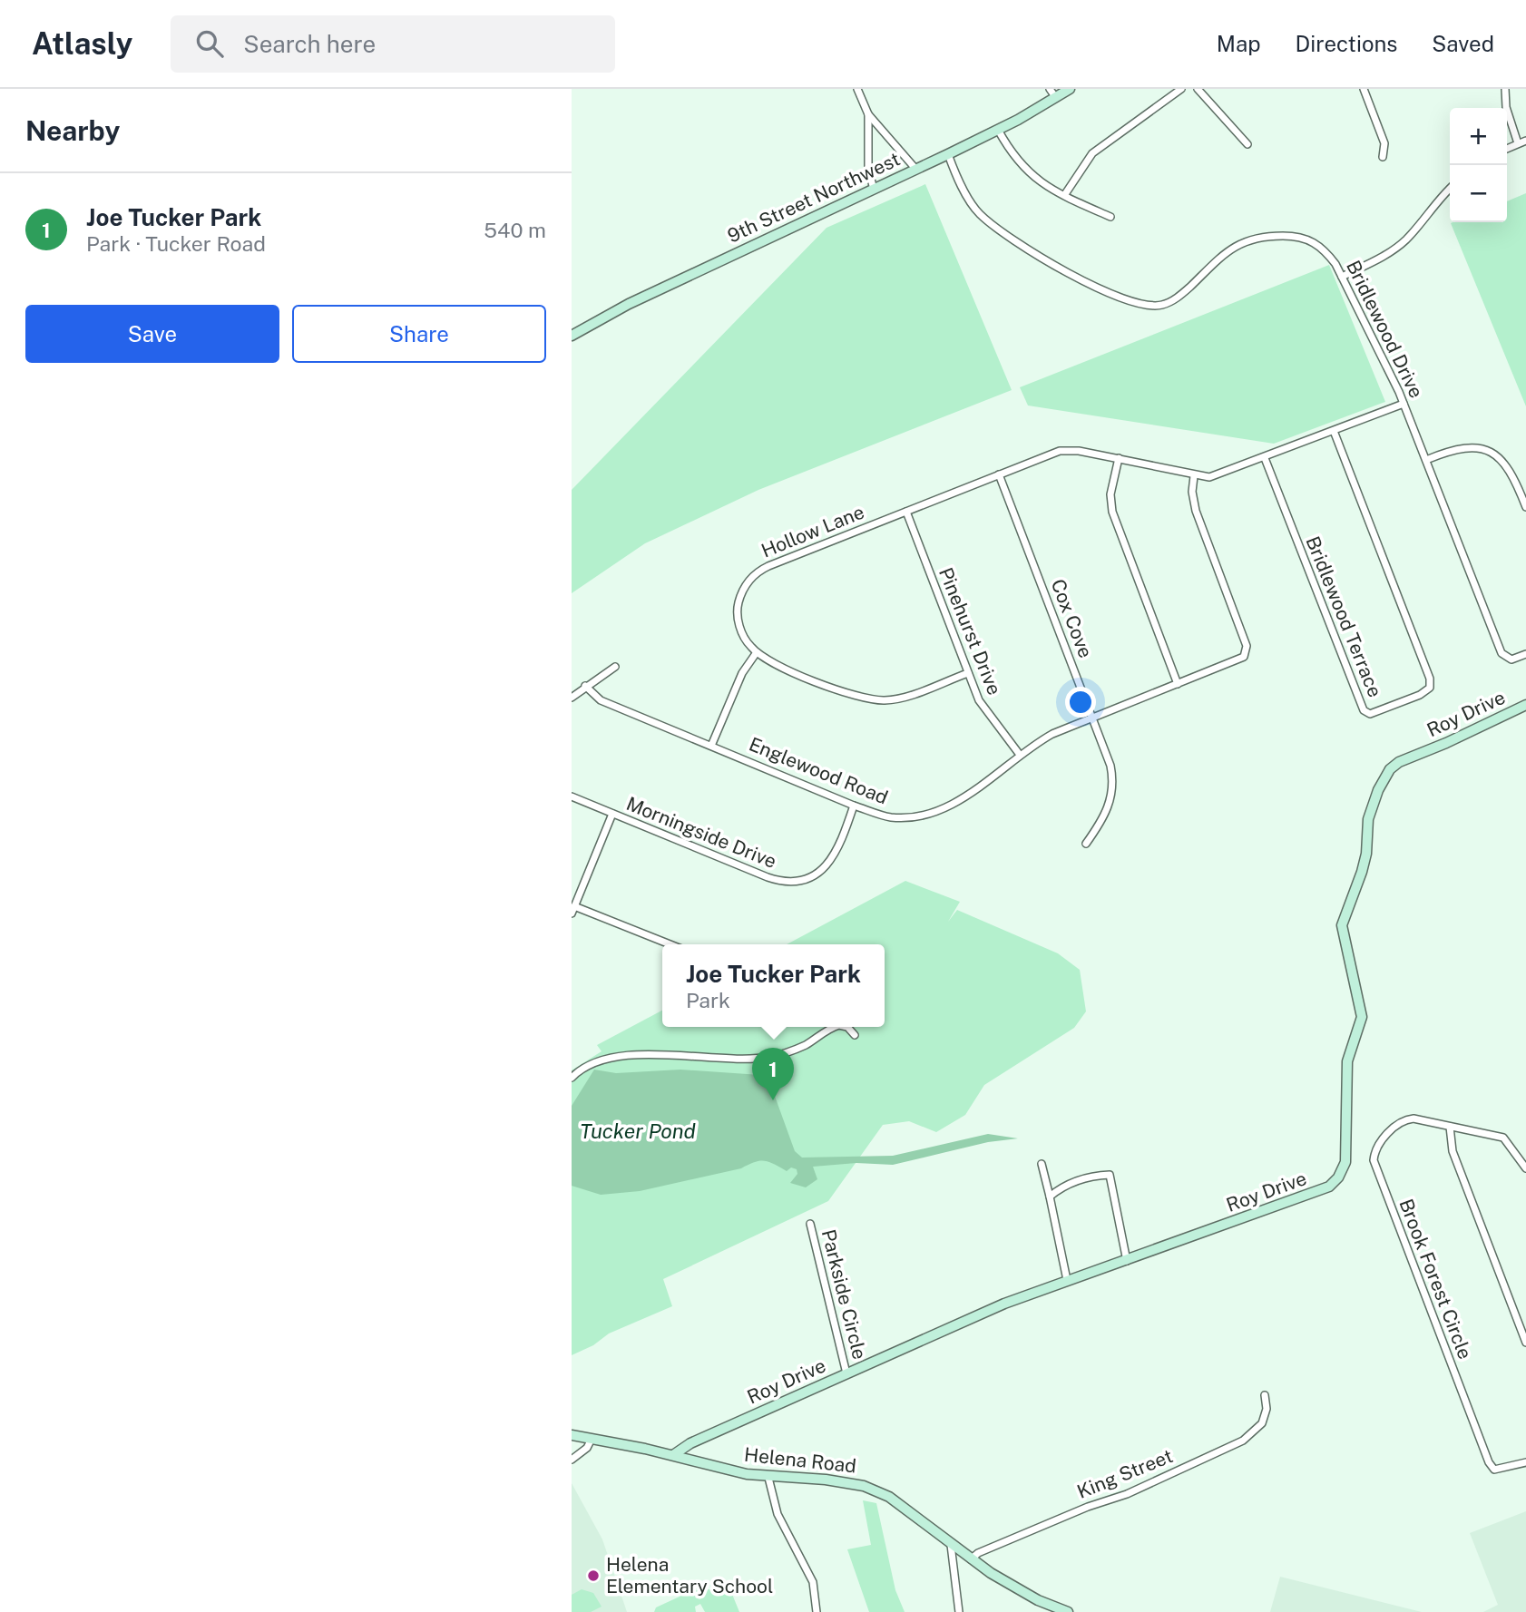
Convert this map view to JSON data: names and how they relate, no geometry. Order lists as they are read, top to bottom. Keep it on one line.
{"streets":{"street":["9th Street Northwest","Bridlewood Drive","Hollow Lane","Bridlewood Terrace","Cox Cove","Pinehurst Drive","Roy Drive","Englewood Road","Morningside Drive","Brook Forest Circle","Parkside Circle","Helena Road","King Street"]},"crossings":[["9th Street Northwest","Bridlewood Drive"],["Bridlewood Drive","Hollow Lane"],["Hollow Lane","Bridlewood Terrace"],["Hollow Lane","Cox Cove"],["Hollow Lane","Pinehurst Drive"],["Hollow Lane","Englewood Road"],["Cox Cove","Englewood Road"],["Pinehurst Drive","Englewood Road"],["Roy Drive","Parkside Circle"],["Roy Drive","Helena Road"],["Englewood Road","Morningside Drive"],["Helena Road","King Street"]],"water":["Tucker Pond"],"places":["Helena Elementary School"],"page":{"header":"Atlasly","search":"Search here","nav":["Map","Directions","Saved"],"heading":"Nearby","map_buttons":["+","−"],"list":[{"mark":"1","name":"Joe Tucker Park","note":"Park · Tucker Road","value":"540 m"}],"buttons":["Save","Share"],"popup":["Joe Tucker Park","Park"],"pins":"1"}}
